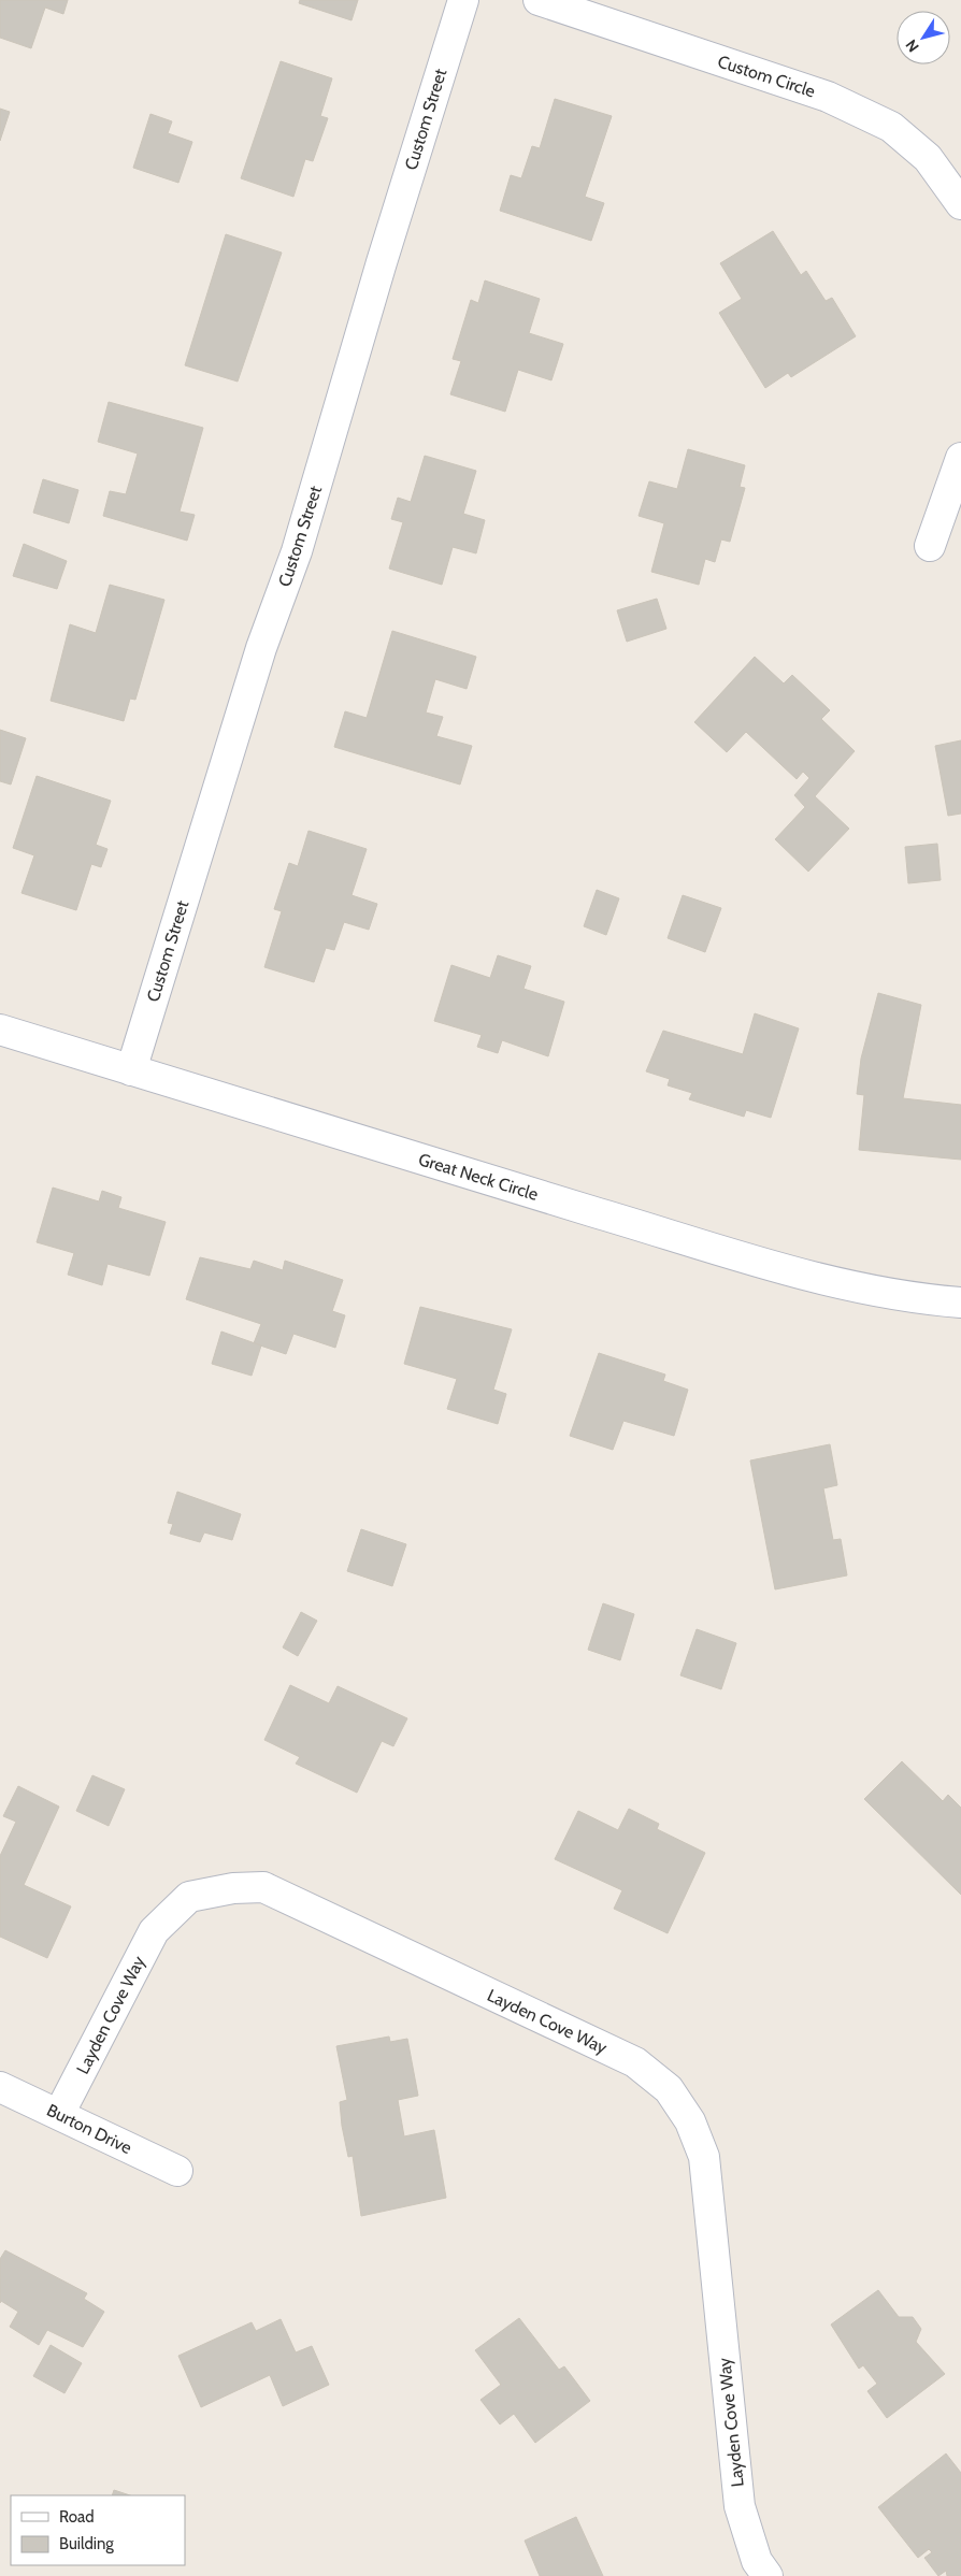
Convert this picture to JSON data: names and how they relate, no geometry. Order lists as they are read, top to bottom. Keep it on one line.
{"streets":{"street":["Custom Circle","Custom Street","Great Neck Circle","Layden Cove Way","Burton Drive"]},"crossings":[["Custom Street","Great Neck Circle"],["Layden Cove Way","Burton Drive"]],"legend":["Road","Building"],"north":"bottom left"}
